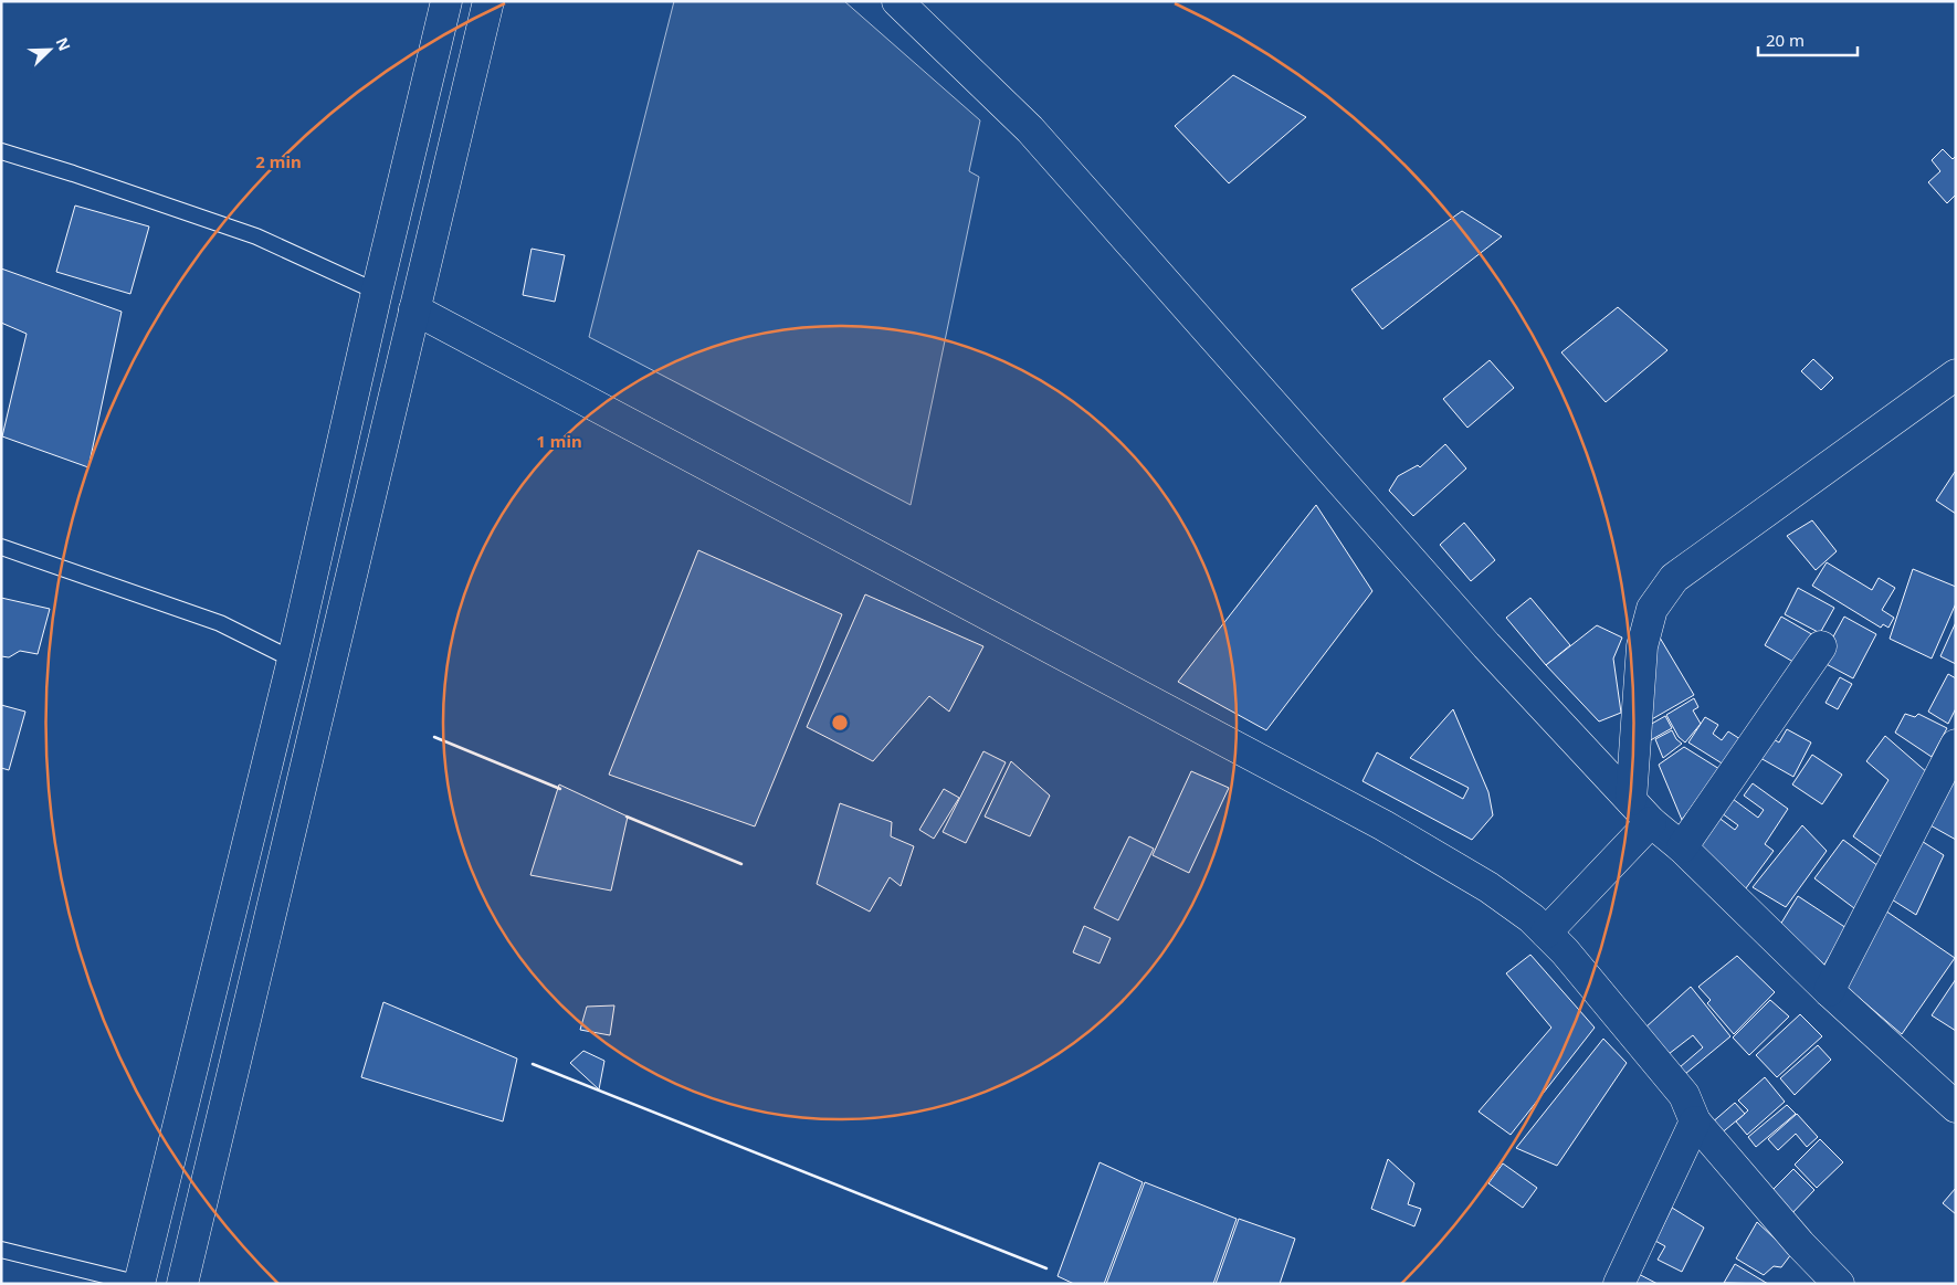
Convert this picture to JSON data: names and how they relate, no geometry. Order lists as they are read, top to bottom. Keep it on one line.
{"scale_bar":"20 m","north":"top right","rings":["2 min","1 min"]}
